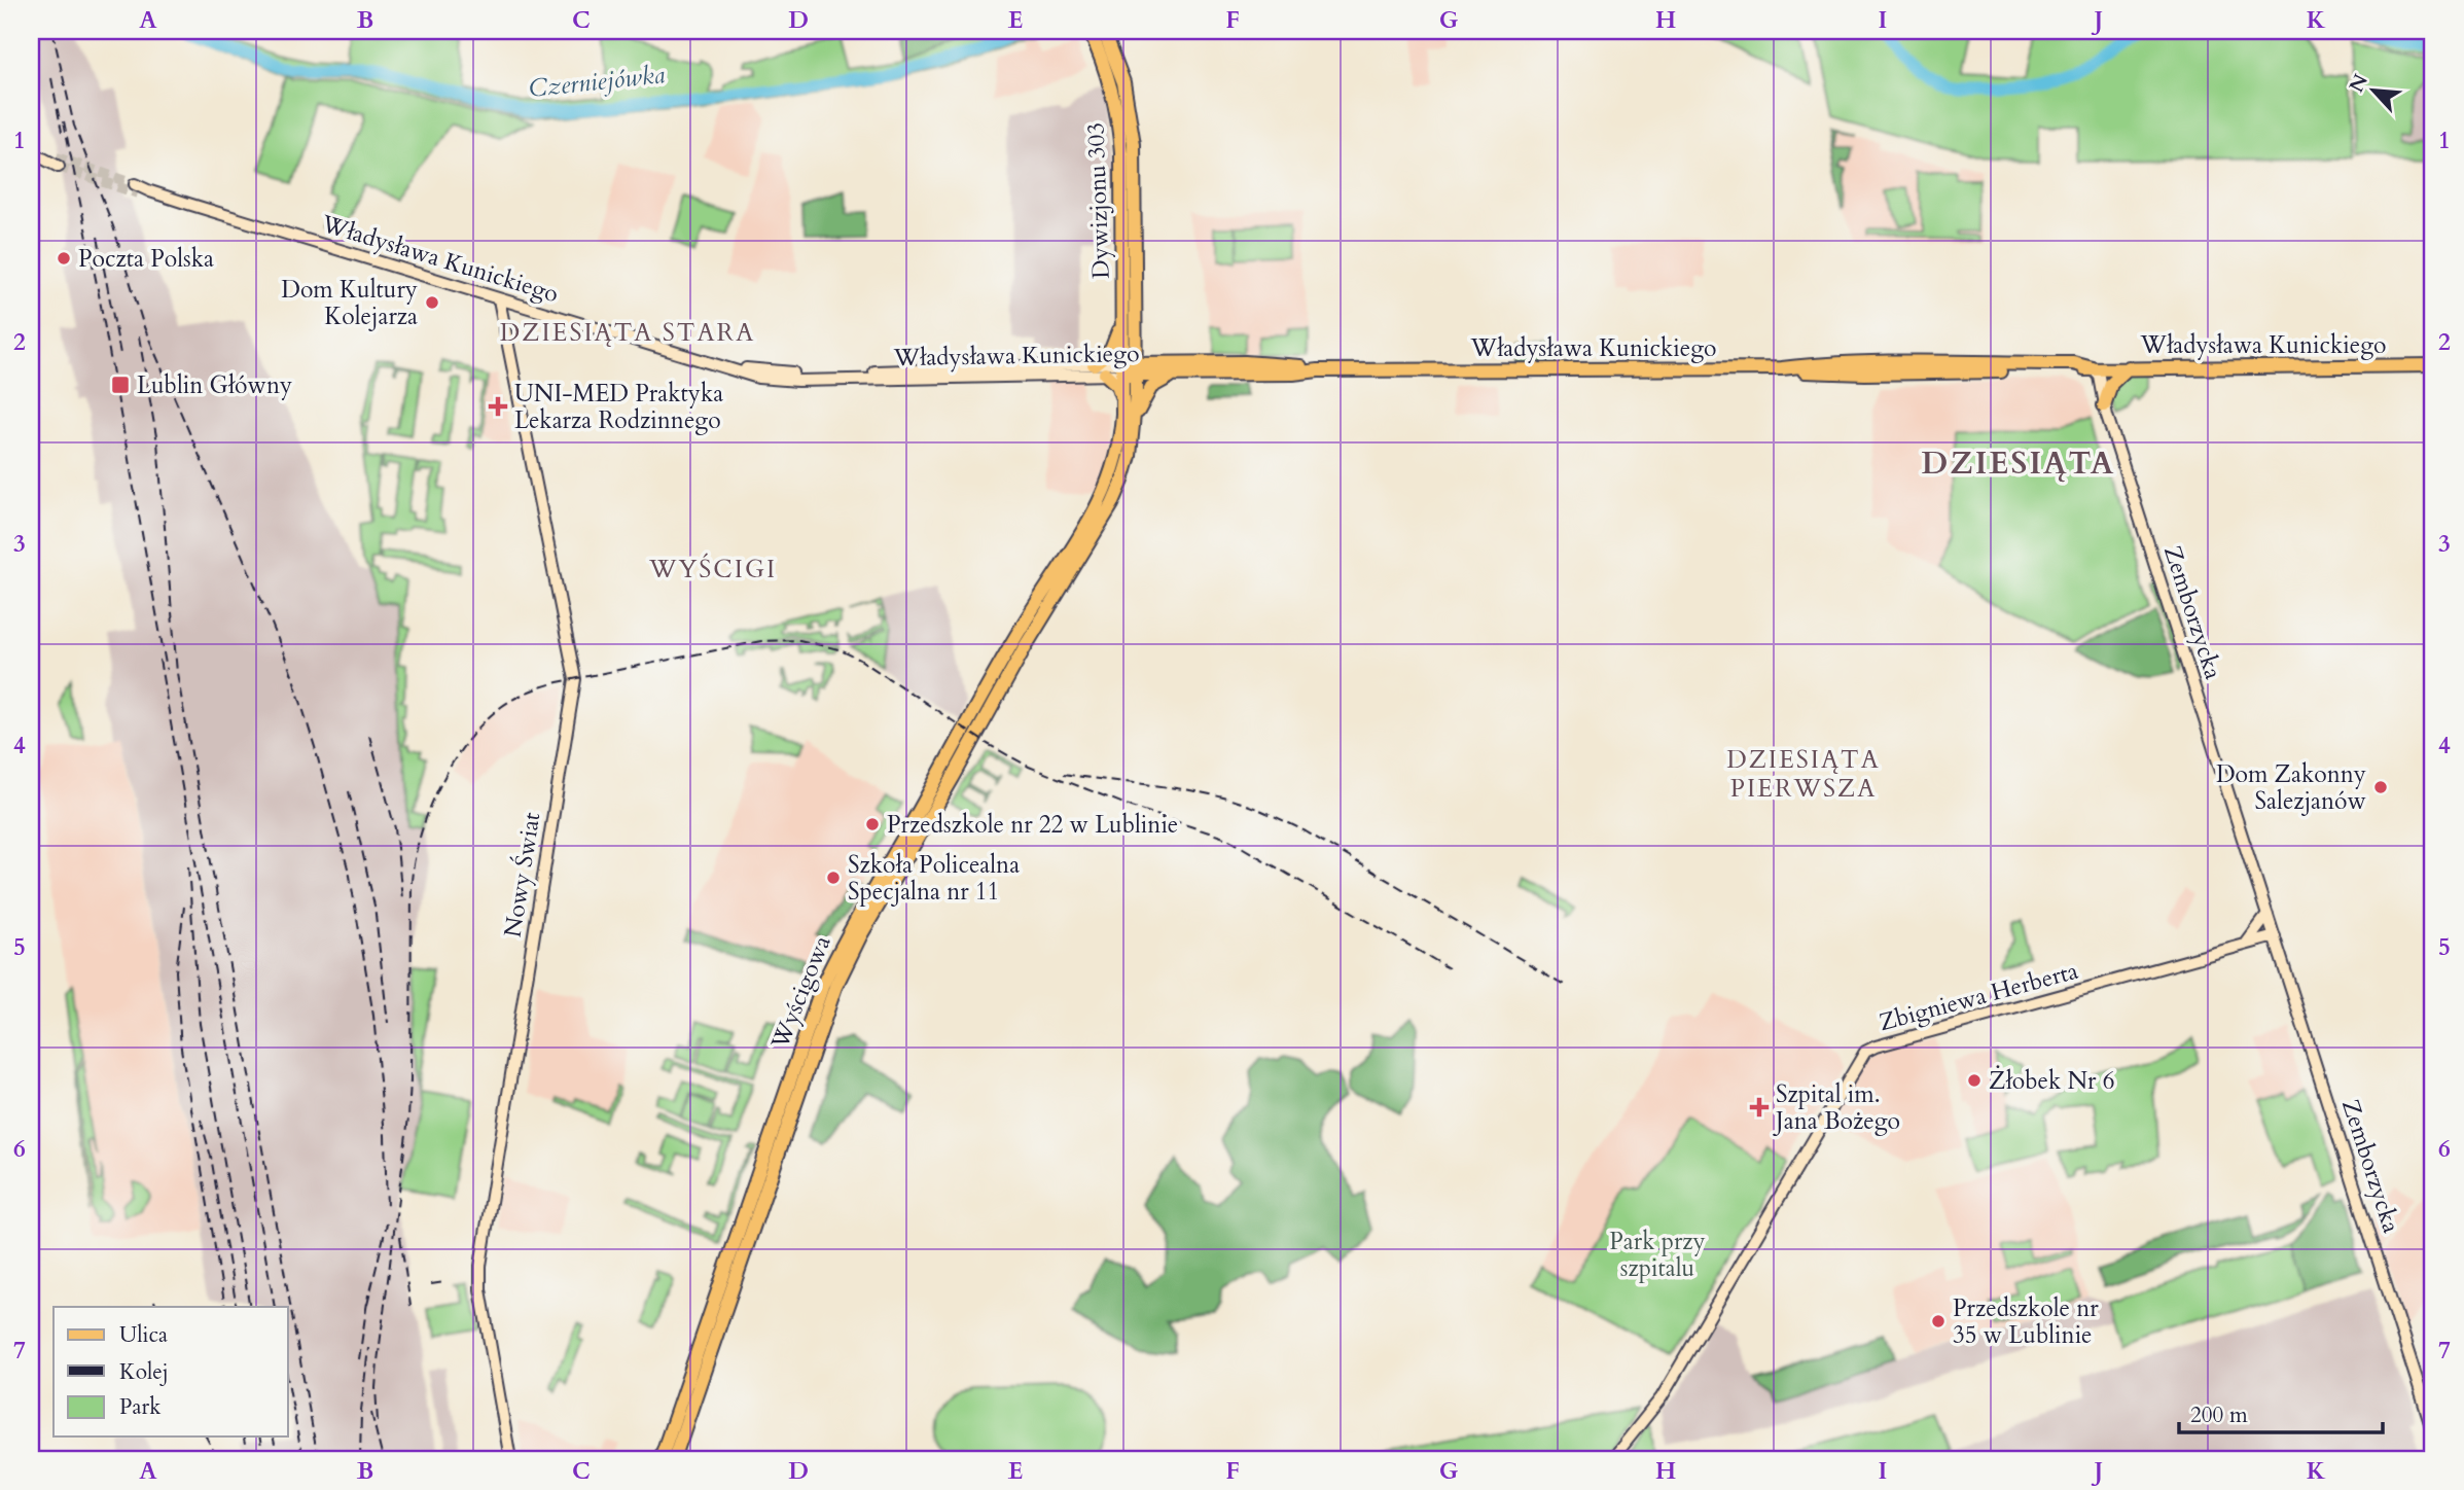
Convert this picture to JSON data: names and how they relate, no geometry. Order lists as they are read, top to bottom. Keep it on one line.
{"streets":{"main road":["Dywizjonu 303","Władysława Kunickiego","Wyścigowa"],"street":["Zemborzycka","Nowy Świat","Zbigniewa Herberta"]},"crossings":[["Dywizjonu 303","Władysława Kunickiego"],["Dywizjonu 303","Wyścigowa"],["Władysława Kunickiego","Zemborzycka"],["Władysława Kunickiego","Nowy Świat"],["Władysława Kunickiego","Wyścigowa"],["Zemborzycka","Zbigniewa Herberta"]],"districts":["DZIESIĄTA STARA","DZIESIĄTA","WYŚCIGI","DZIESIĄTA PIERWSZA"],"water":["Czerniejówka"],"parks":["Park przy szpitalu"],"places":{"other":["Poczta Polska","Dom Kultury Kolejarza","Dom Zakonny Salezjanów","Przedszkole nr 22 w Lublinie","Szkoła Policealna Specjalna nr 11","Żłobek Nr 6","Przedszkole nr 35 w Lublinie"],"transit":["Lublin Główny"],"health":["UNI-MED Praktyka Lekarza Rodzinnego","Szpital im. Jana Bożego"]},"legend":["Ulica","Kolej","Park"],"scale_bar":"200 m","north":"top left","grid":{"columns":["A","B","C","D","E","F","G","H","I","J","K"],"rows":["1","2","3","4","5","6","7"]}}
